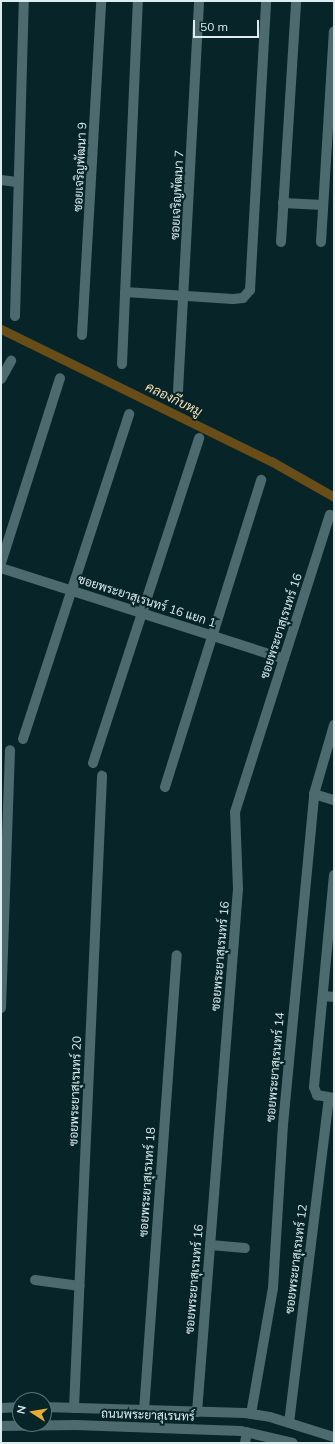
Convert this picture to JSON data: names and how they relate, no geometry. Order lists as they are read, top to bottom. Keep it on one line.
{"streets":{"street":["ซอยเจริญพัฒนา 9","ซอยเจริญพัฒนา 7","ซอยพระยาสุเรนทร์ 16 แยก 1","ซอยพระยาสุเรนทร์ 16","ซอยพระยาสุเรนทร์ 14","ซอยพระยาสุเรนทร์ 20","ซอยพระยาสุเรนทร์ 18","ซอยพระยาสุเรนทร์ 12","ถนนพระยาสุเรนทร์"]},"crossings":[["ซอยพระยาสุเรนทร์ 16 แยก 1","ซอยพระยาสุเรนทร์ 16"],["ซอยพระยาสุเรนทร์ 16","ถนนพระยาสุเรนทร์"],["ซอยพระยาสุเรนทร์ 14","ถนนพระยาสุเรนทร์"],["ซอยพระยาสุเรนทร์ 20","ถนนพระยาสุเรนทร์"],["ซอยพระยาสุเรนทร์ 18","ถนนพระยาสุเรนทร์"],["ซอยพระยาสุเรนทร์ 12","ถนนพระยาสุเรนทร์"]],"water":["คลองกีบหมู"],"scale_bar":"50 m","north":"left"}
